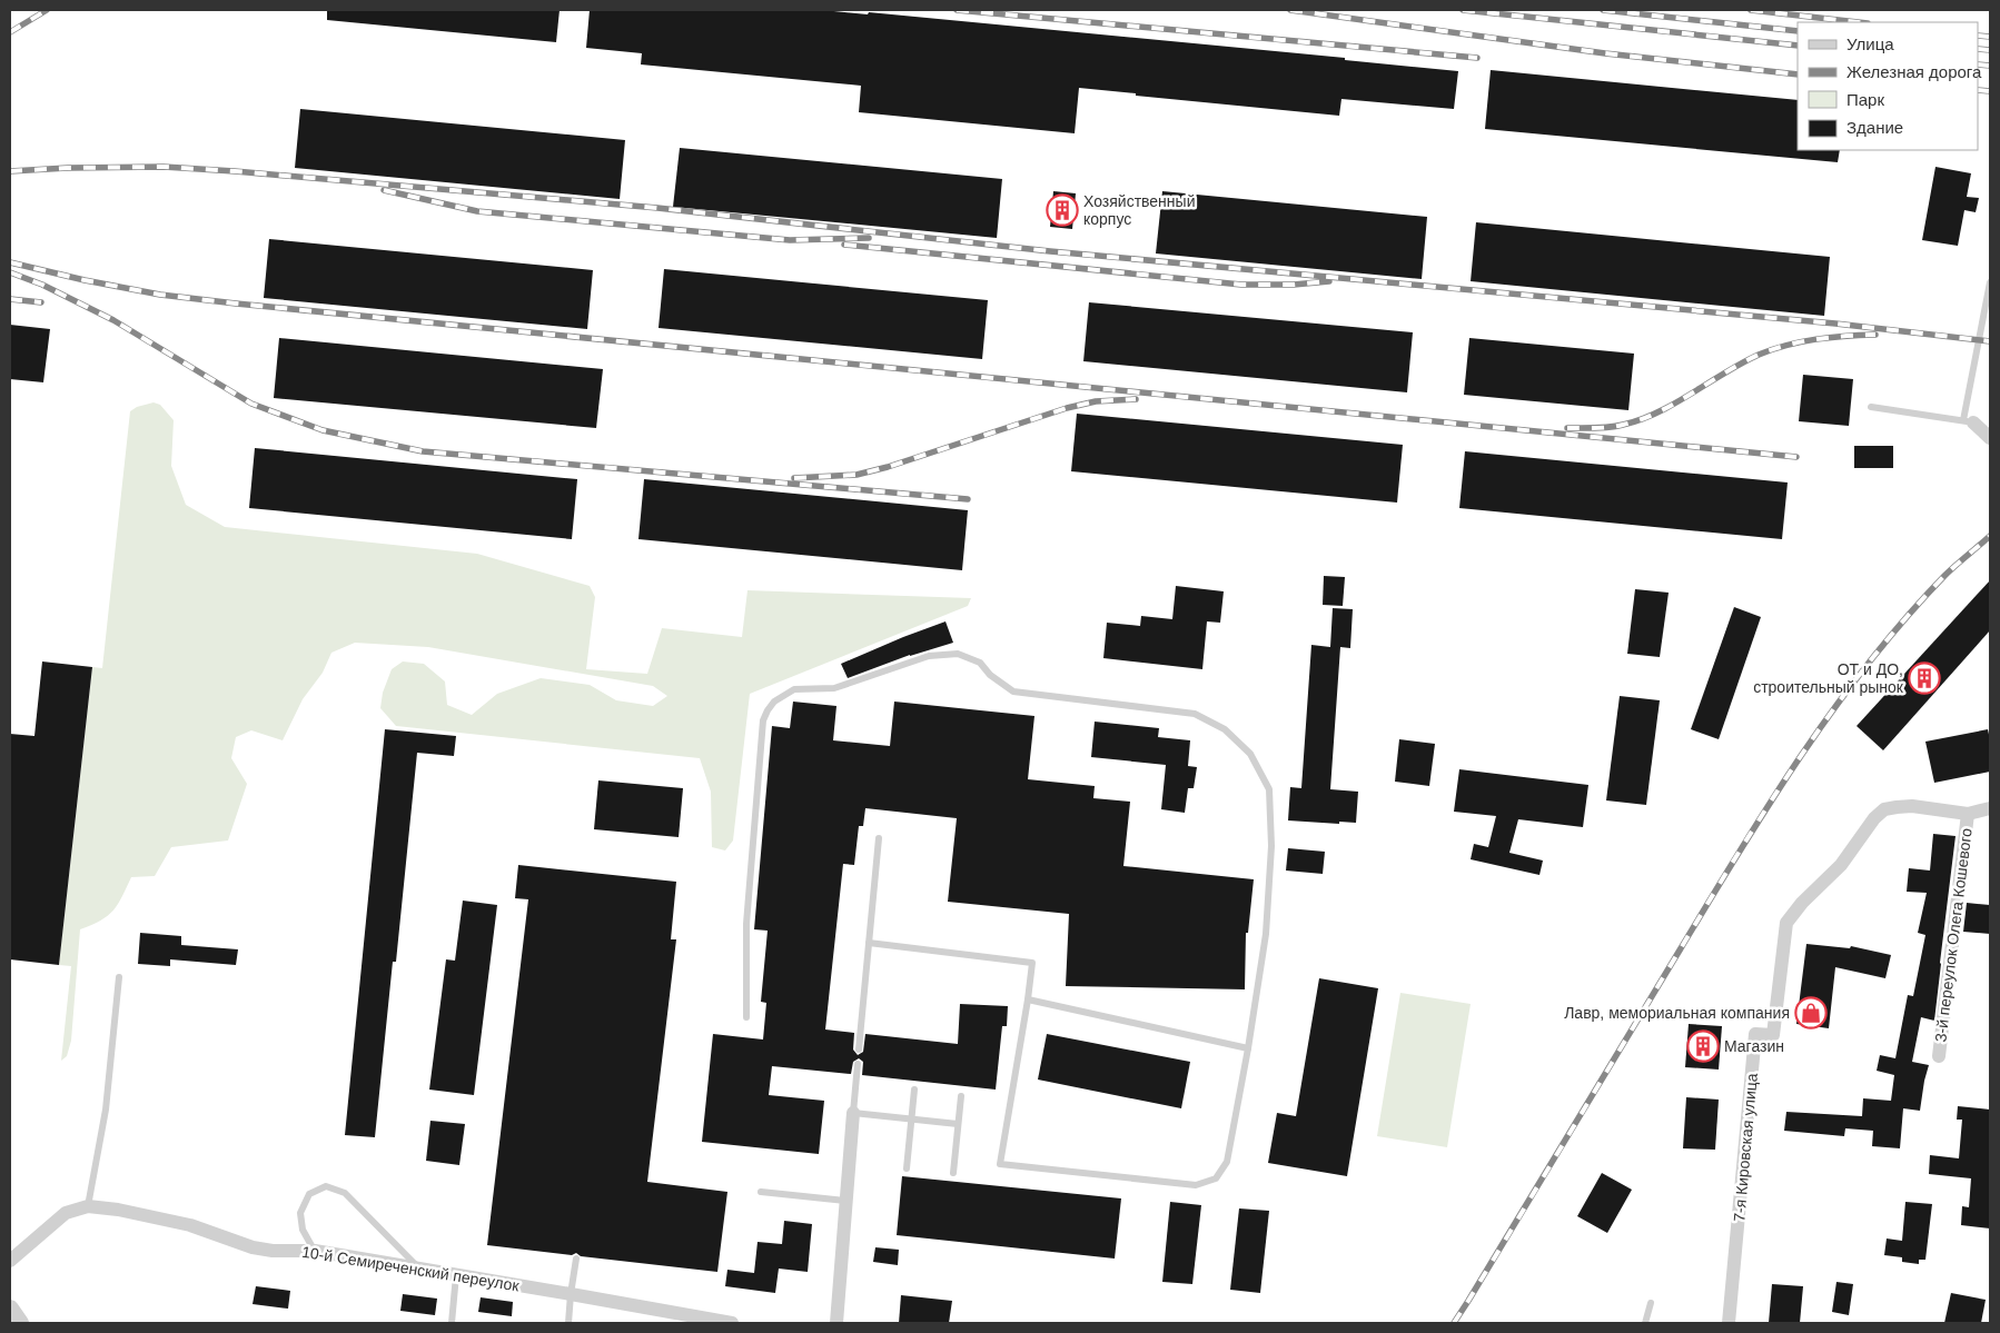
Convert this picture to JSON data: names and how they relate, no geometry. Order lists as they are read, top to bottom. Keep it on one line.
{"streets":{"street":["3-й переулок Олега Кошевого","7-я Кировская улица","10-й Семиреченский переулок"]},"crossings":[["3-й переулок Олега Кошевого","7-я Кировская улица"]],"places":{"building":["Хозяйственный корпус","ОТ и ДО, строительный рынок","Магазин"],"shop":["Лавр, мемориальная компания"]},"legend":["Улица","Железная дорога","Парк","Здание"]}
